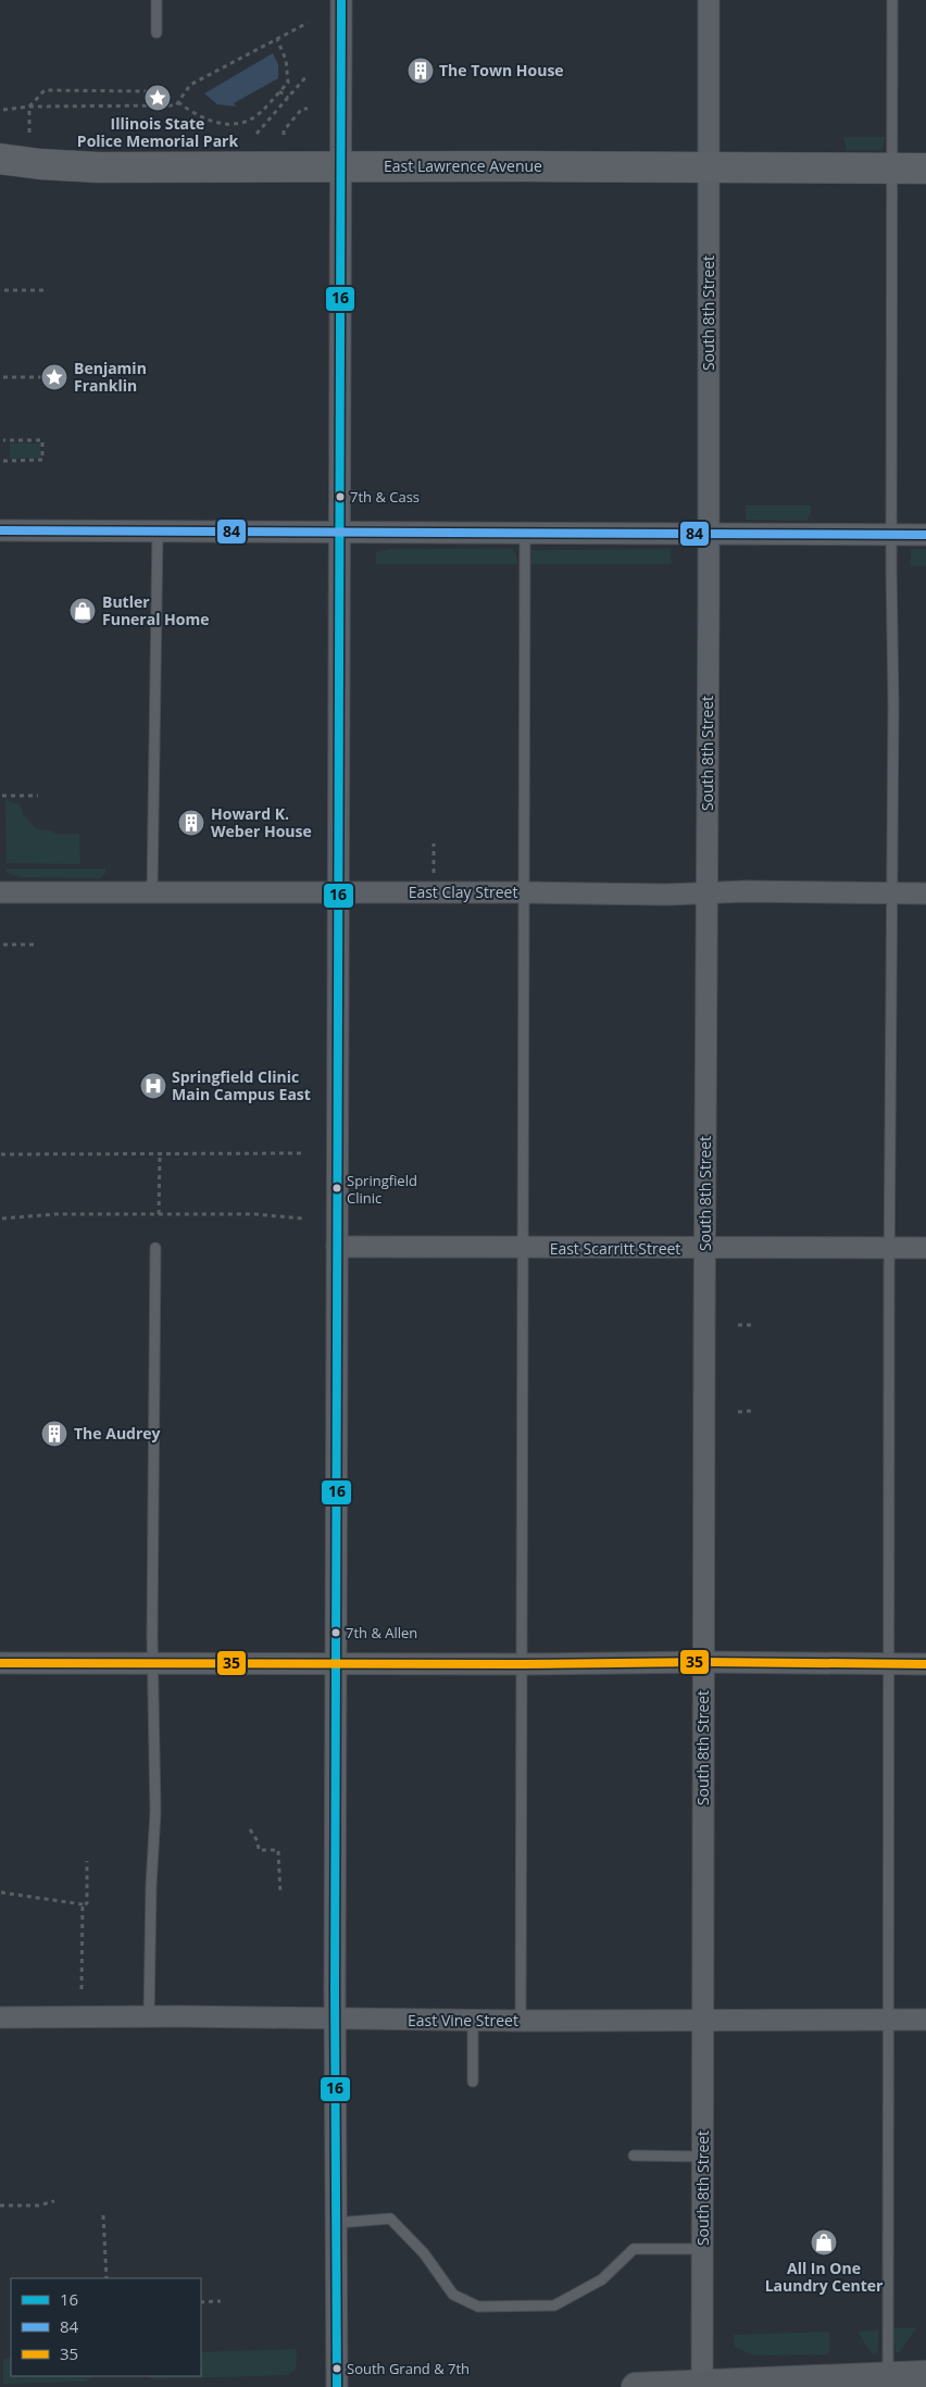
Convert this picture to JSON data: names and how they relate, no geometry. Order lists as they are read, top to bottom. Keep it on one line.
{"streets":{"main road":["East Lawrence Avenue"],"street":["South 8th Street","East Clay Street","East Scarritt Street","East Vine Street"]},"crossings":[["East Lawrence Avenue","South 8th Street"],["South 8th Street","East Clay Street"],["South 8th Street","East Scarritt Street"],["South 8th Street","East Vine Street"]],"places":{"building":["The Town House","Howard K. Weber House","The Audrey"],"place":["Illinois State Police Memorial Park","Benjamin Franklin"],"other":["7th & Cass","Springfield Clinic","7th & Allen","South Grand & 7th"],"shop":["Butler Funeral Home","All In One Laundry Center"],"hospital":["Springfield Clinic Main Campus East"]},"lines":["transit line 16","transit line 84","transit line 35"],"legend":["16","84","35"]}
